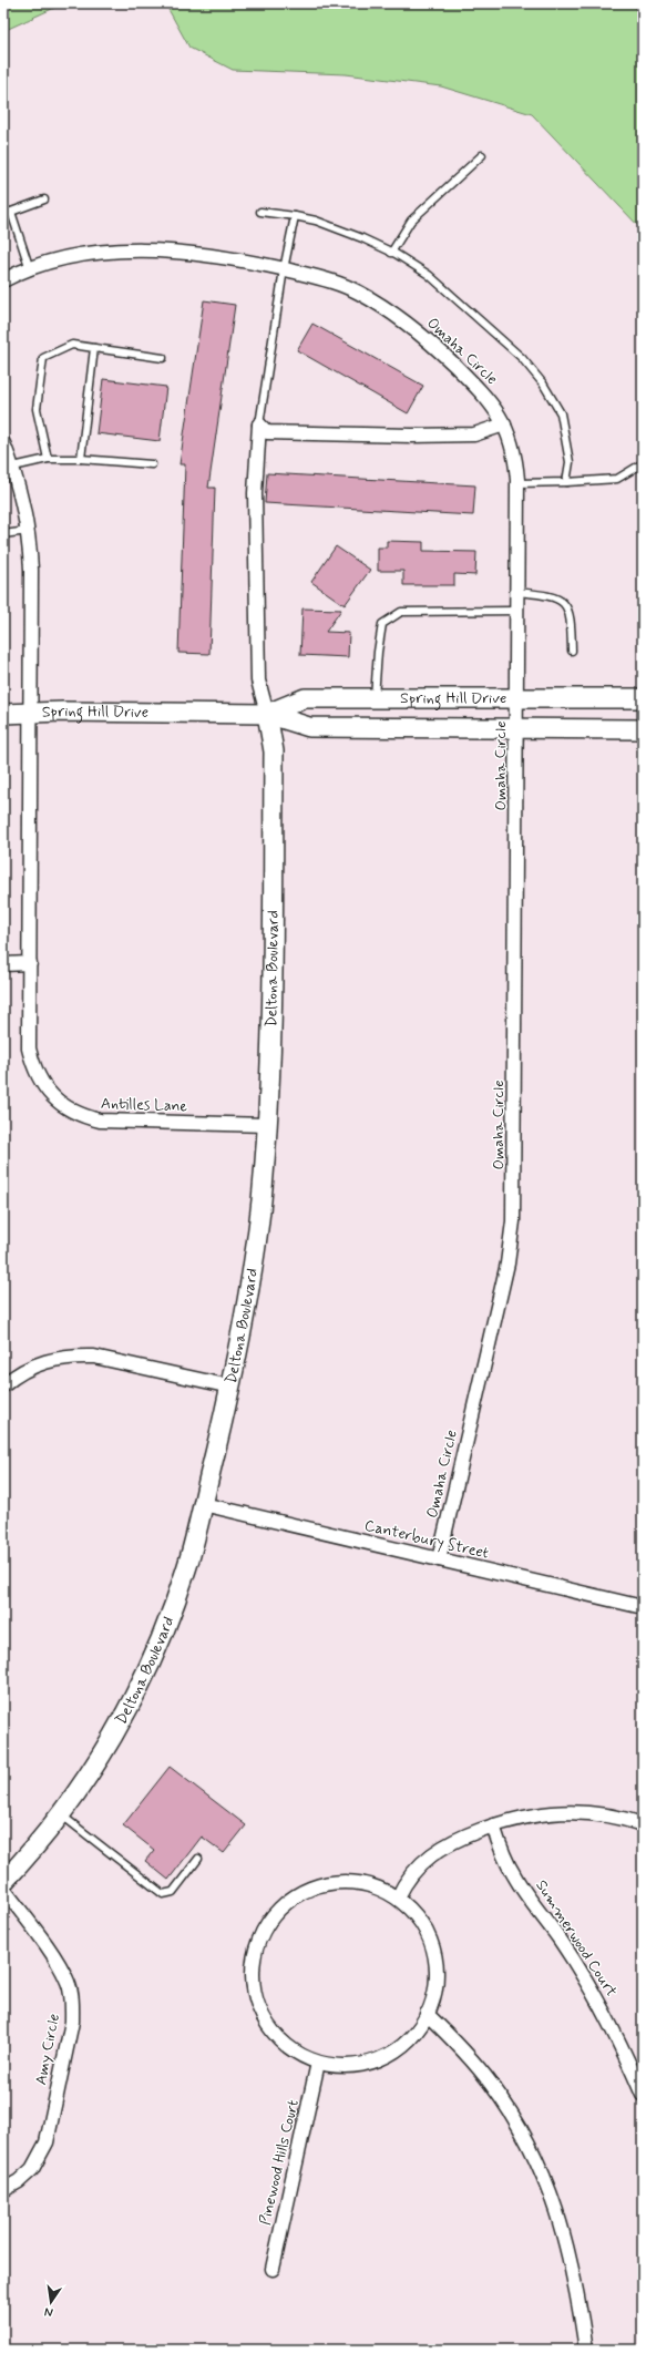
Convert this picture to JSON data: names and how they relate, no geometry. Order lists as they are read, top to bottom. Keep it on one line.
{"streets":{"main road":["Spring Hill Drive","Deltona Boulevard"],"street":["Omaha Circle","Antilles Lane","Canterbury Street","Summerwood Court","Amy Circle","Pinewood Hills Court"]},"crossings":[["Omaha Circle","Spring Hill Drive"],["Omaha Circle","Canterbury Street"],["Spring Hill Drive","Deltona Boulevard"],["Spring Hill Drive","Antilles Lane"],["Deltona Boulevard","Antilles Lane"],["Deltona Boulevard","Canterbury Street"]],"north":"bottom"}
